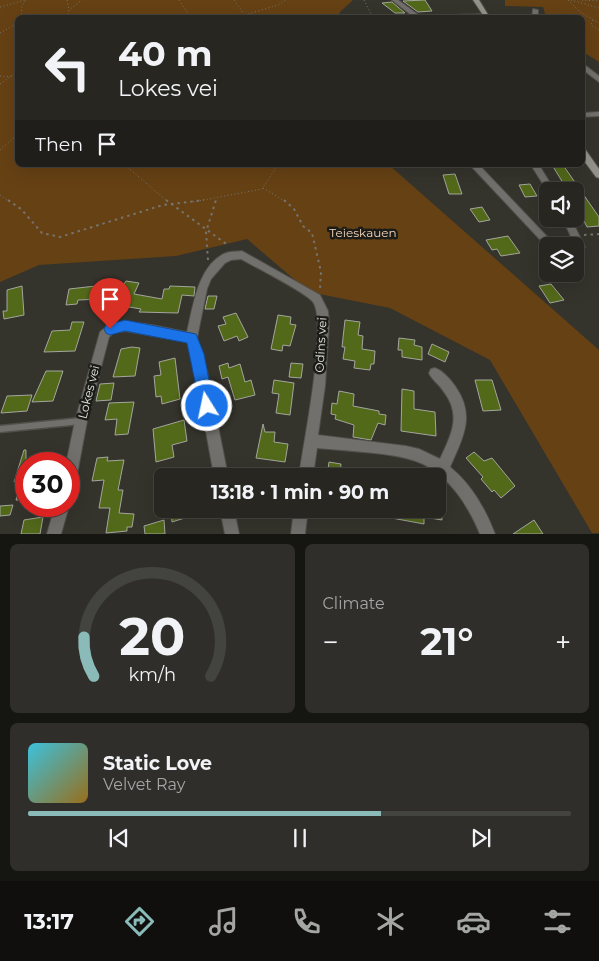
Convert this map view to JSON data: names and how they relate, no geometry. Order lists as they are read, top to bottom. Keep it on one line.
{"streets":{"street":["Odins vei","Lokes vei"]},"parks":["Teieskauen"],"page":{"turn":["40 m","Lokes vei"],"then":"Then","limit":"30","trip":"13:18 · 1 min · 90 m","tile":"Climate","heat":["−","21°","+"],"song":["Static Love","Velvet Ray"],"tabs":"13:17","gauge":["20","km/h"]}}
